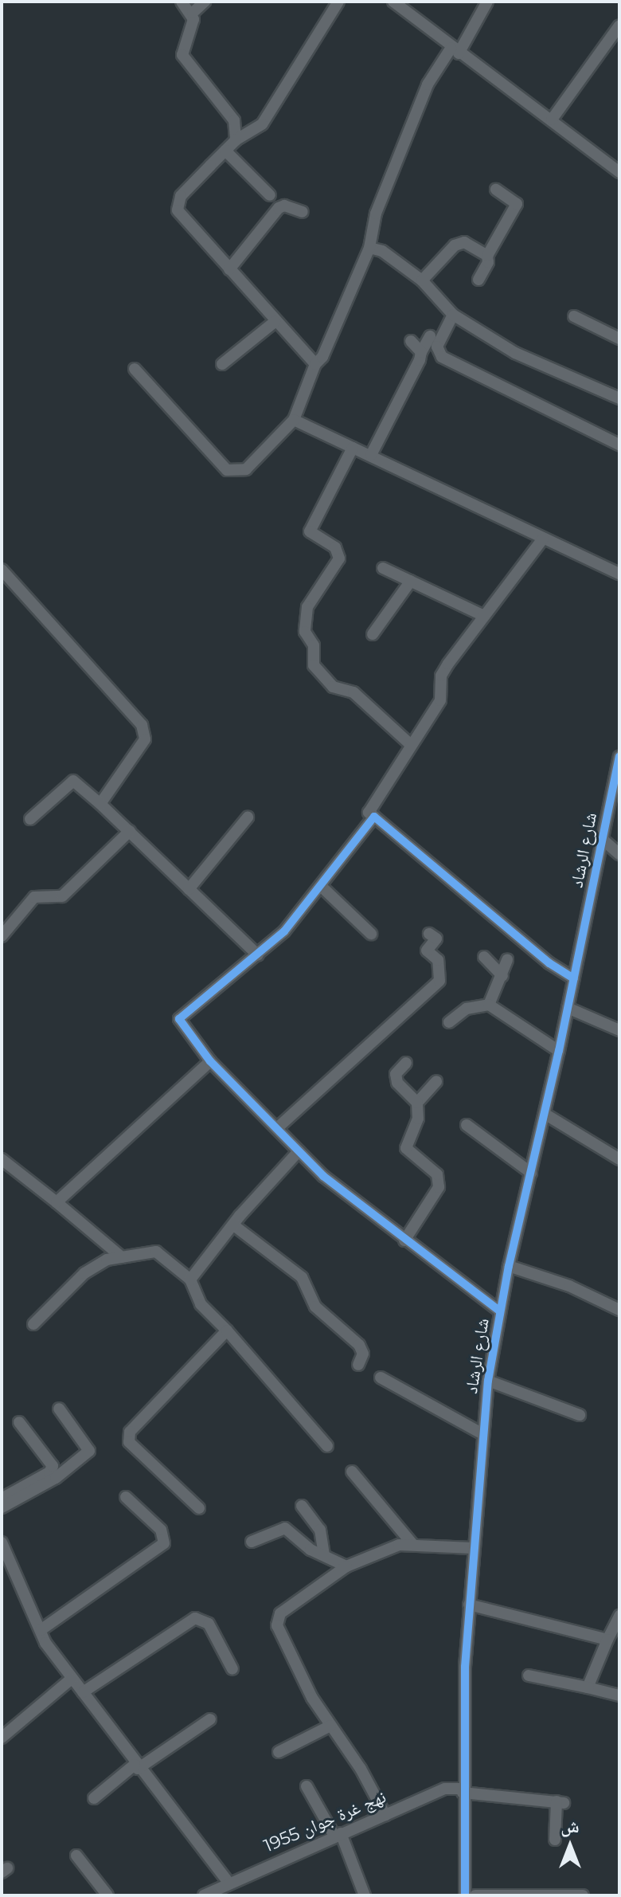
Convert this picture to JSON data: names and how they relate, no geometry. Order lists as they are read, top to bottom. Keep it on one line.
{"streets":{"street":["شارع الرشاد","نهج غرة جوان 1955"]},"crossings":[["شارع الرشاد","نهج غرة جوان 1955"]],"north":"top"}
